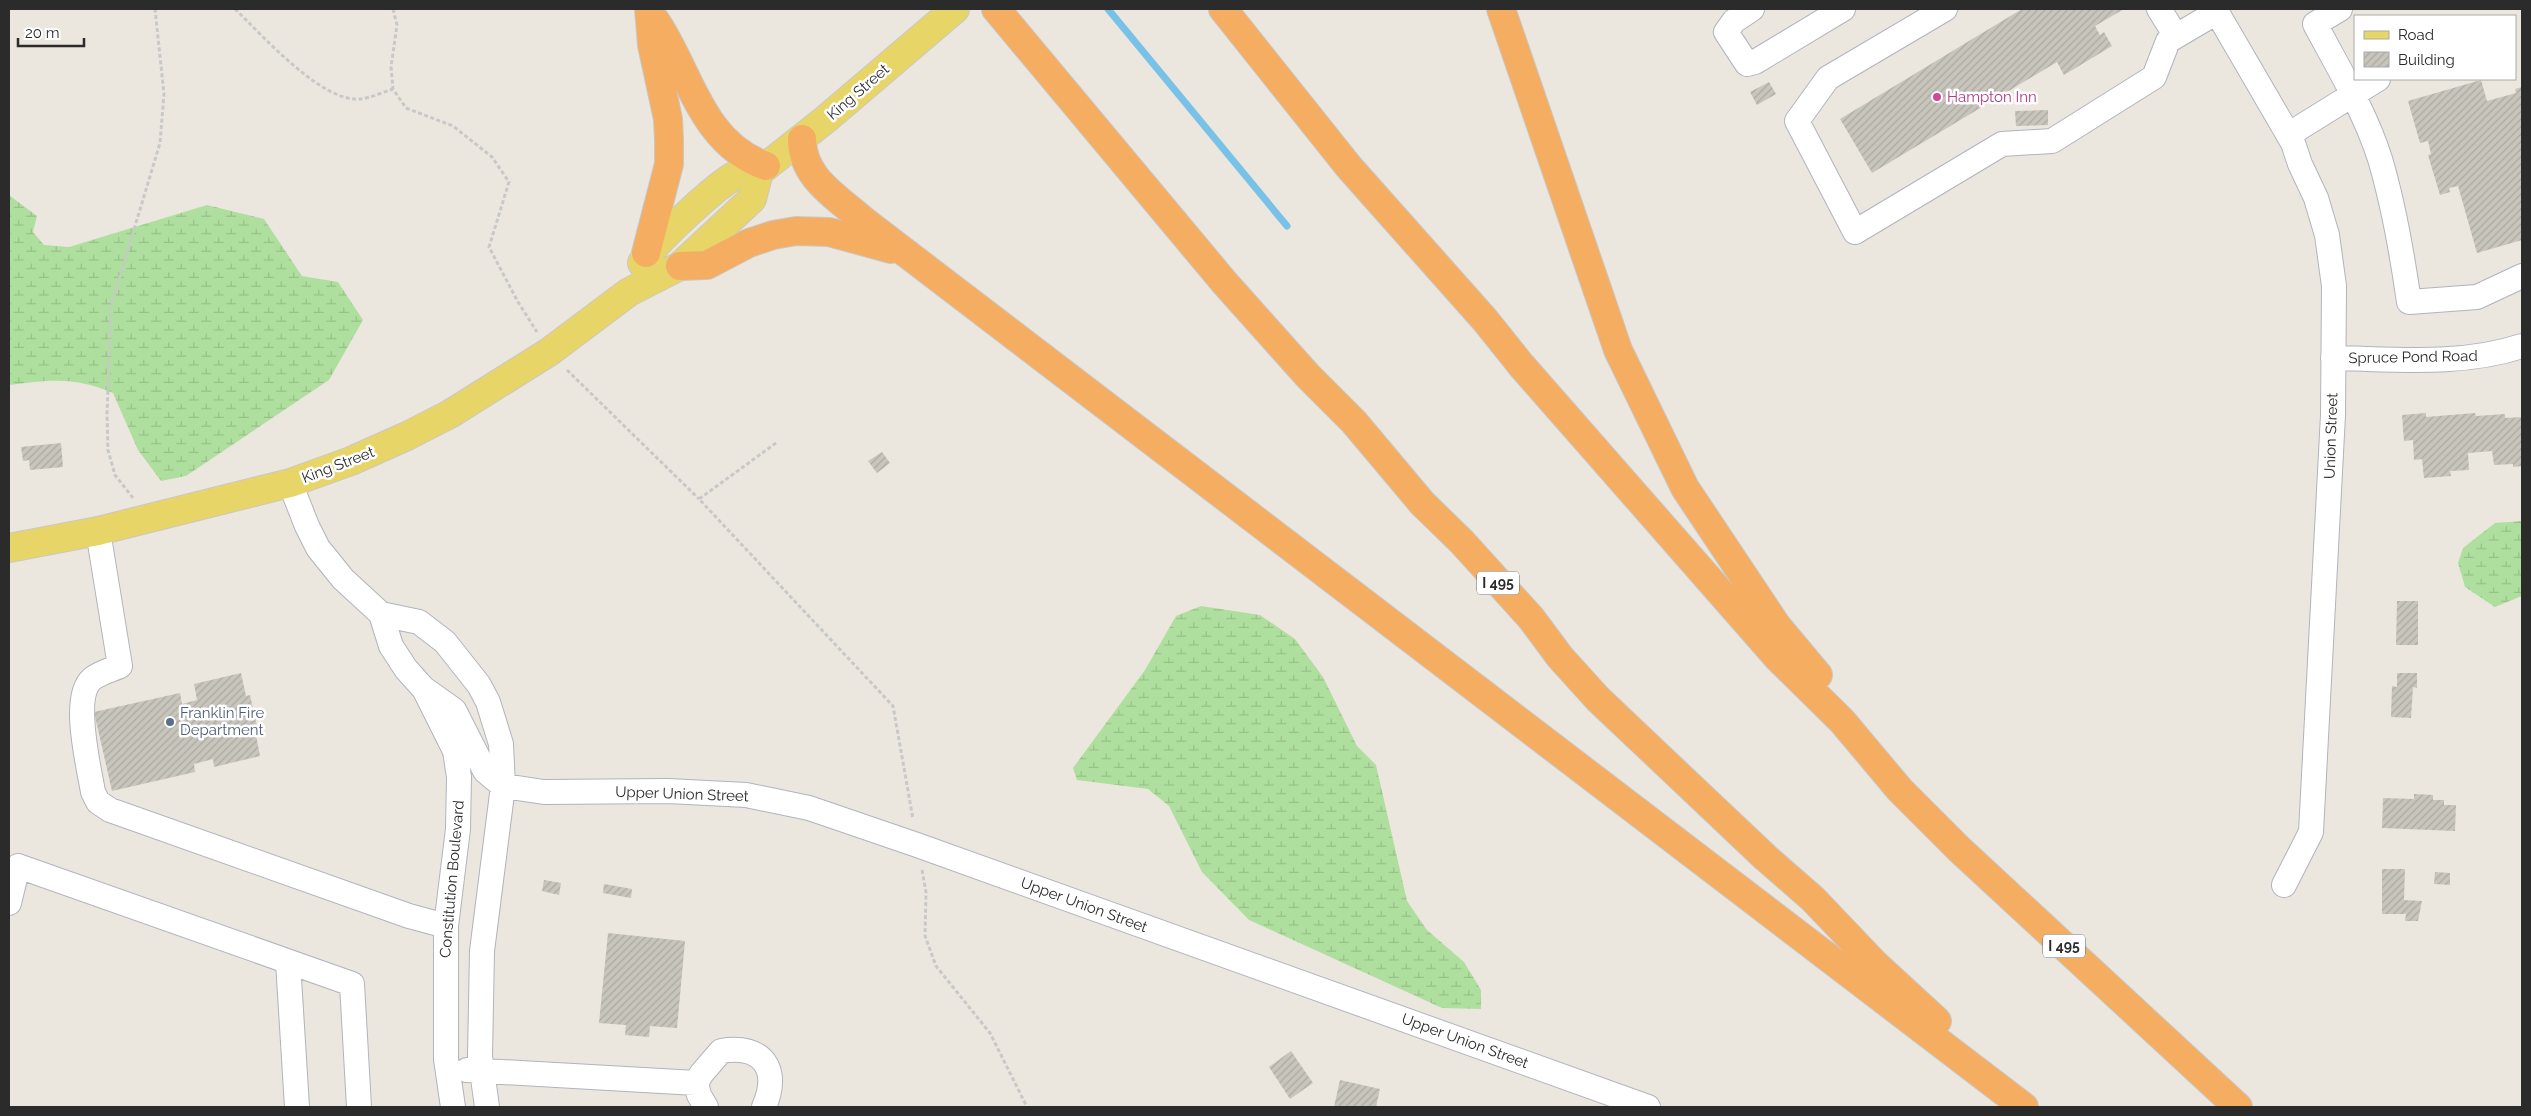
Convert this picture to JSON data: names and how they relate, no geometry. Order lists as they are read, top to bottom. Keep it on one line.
{"streets":{"highway":["I 495"],"main road":["King Street"],"street":["Spruce Pond Road","Union Street","Upper Union Street","Constitution Boulevard"]},"crossings":[["Spruce Pond Road","Union Street"]],"places":["Hampton Inn","Franklin Fire Department"],"legend":["Road","Building"],"scale_bar":"20 m"}
